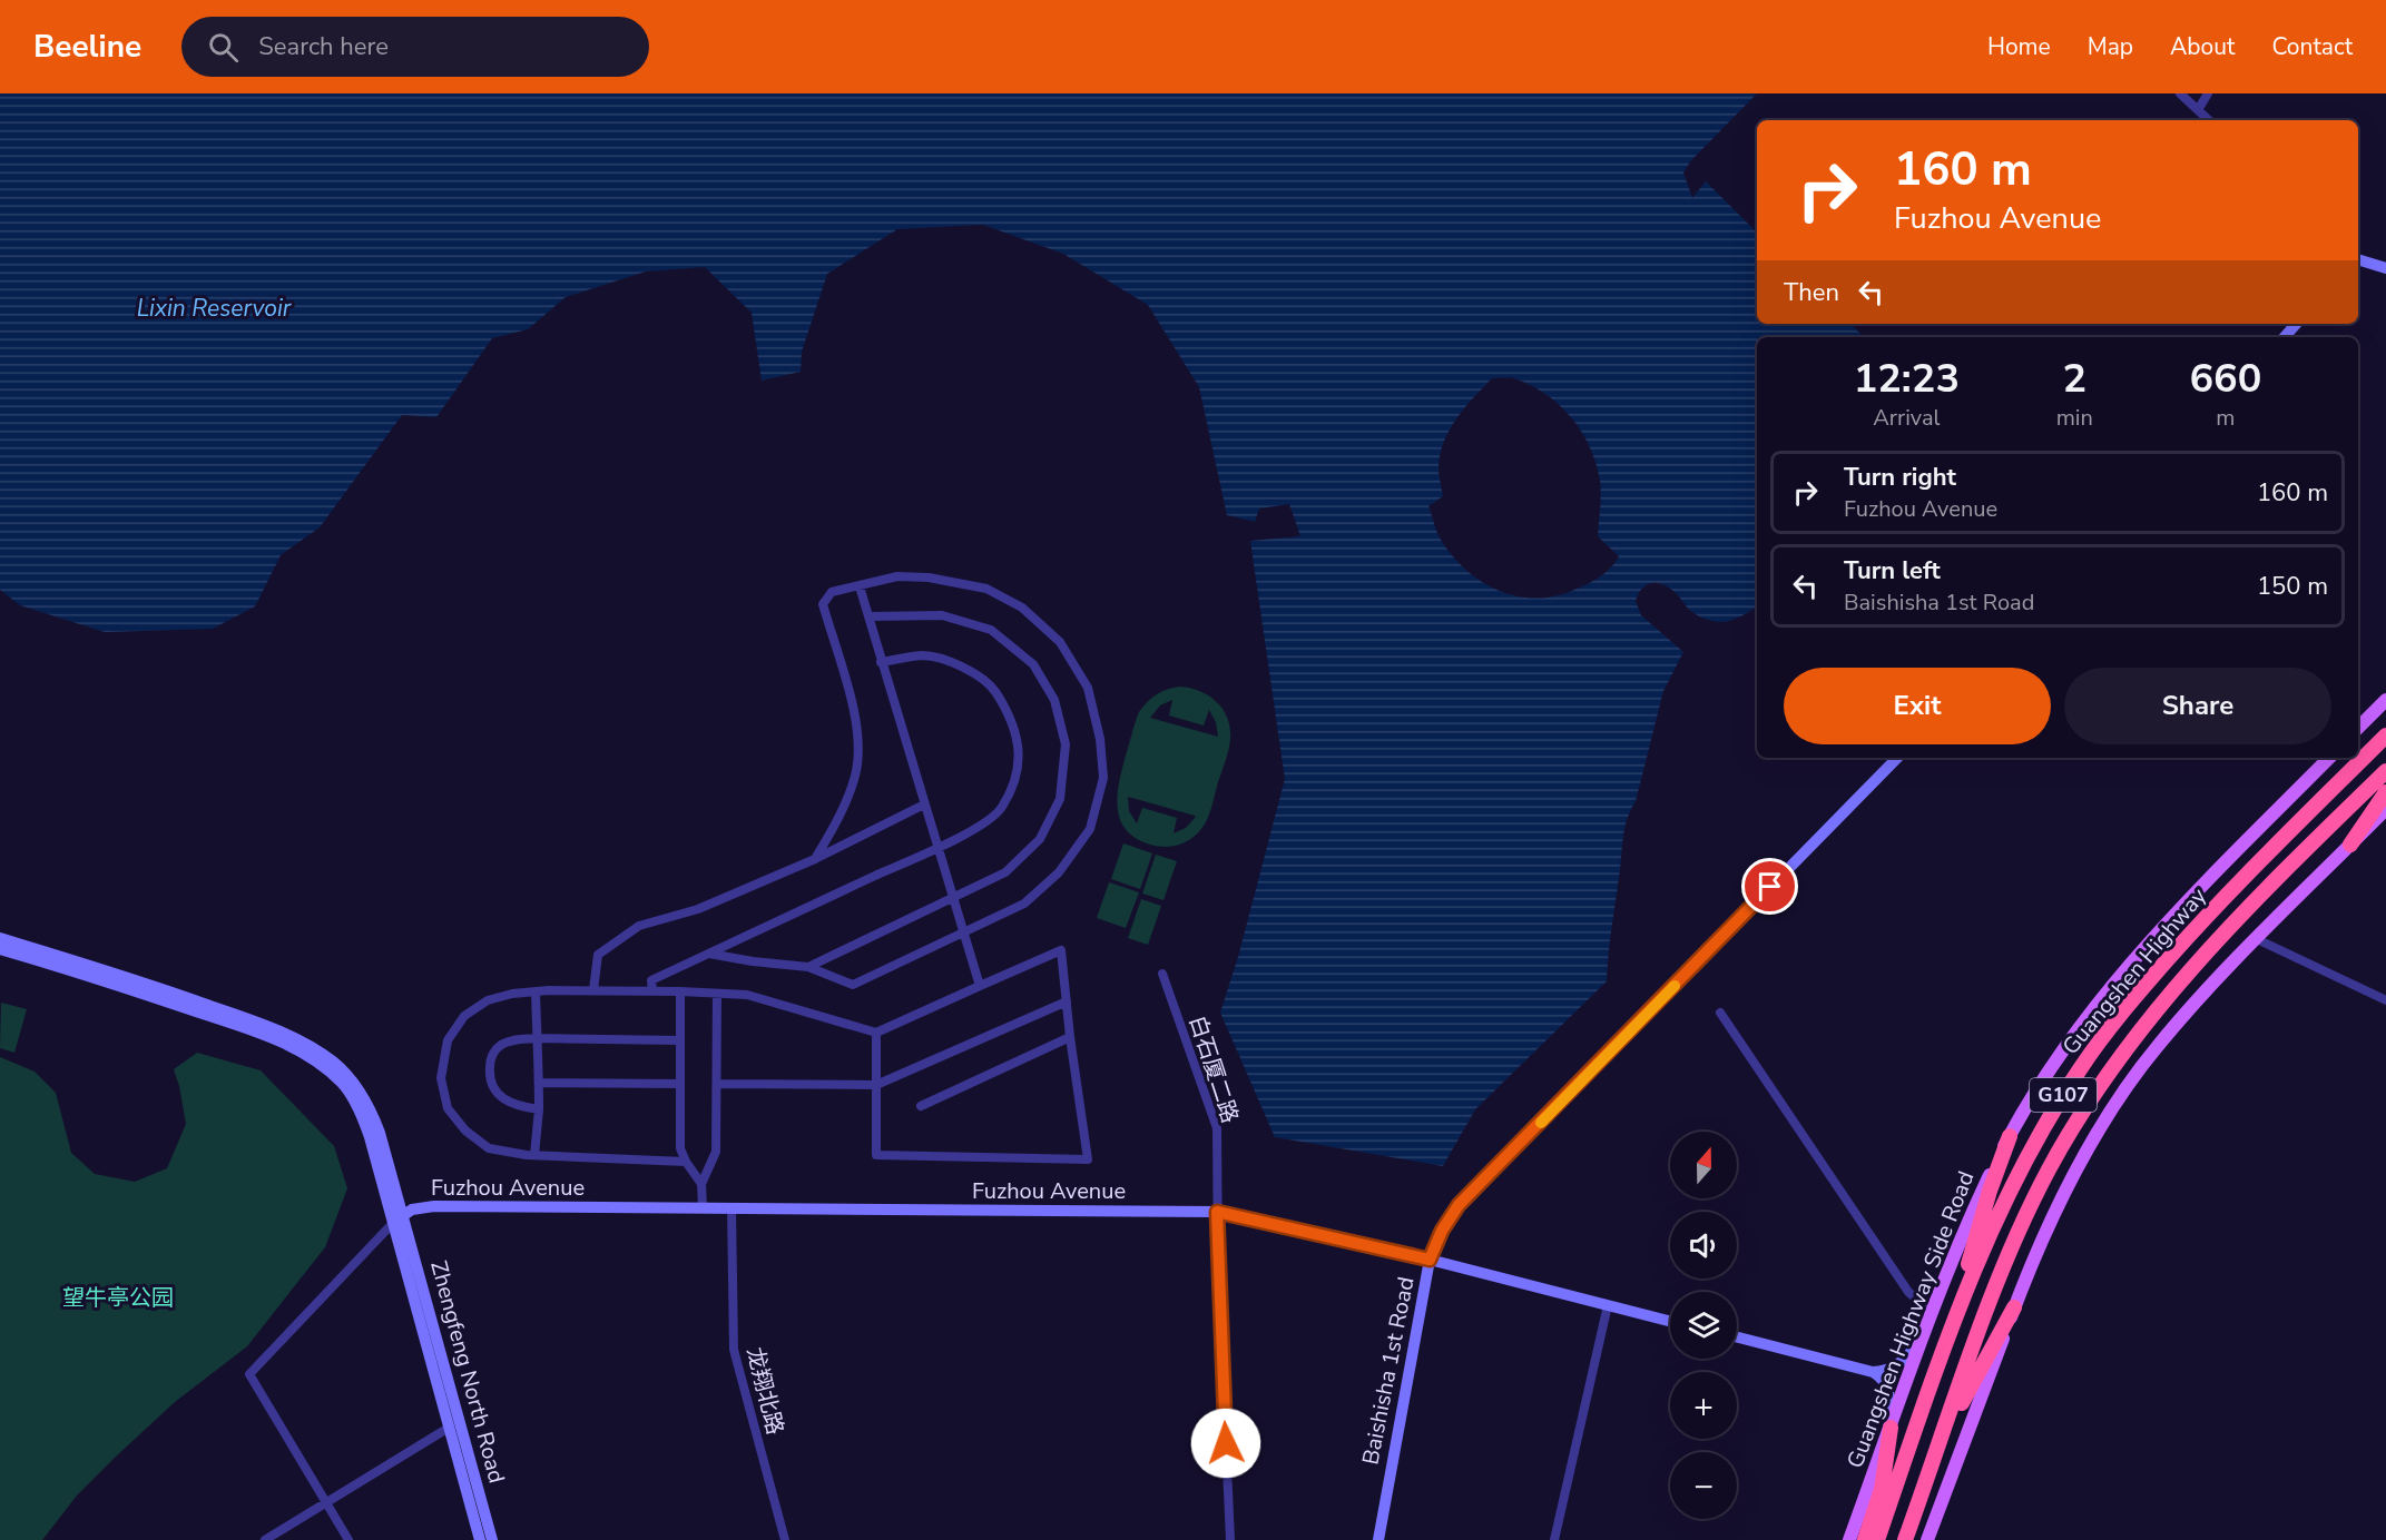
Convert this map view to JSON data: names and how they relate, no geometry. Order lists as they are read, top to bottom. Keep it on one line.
{"streets":{"highway":["Guangshen Highway","G107"],"main road":["Guangshen Highway Side Road"],"street":["白石厦二路","Fuzhou Avenue","Baishisha 1st Road","Zhengfeng North Road","龙翔北路"]},"crossings":[["白石厦二路","Fuzhou Avenue"],["Fuzhou Avenue","Baishisha 1st Road"],["Fuzhou Avenue","Zhengfeng North Road"],["Fuzhou Avenue","龙翔北路"]],"water":["Lixin Reservoir"],"parks":["望牛亭公园"],"north":"top","page":{"header":"Beeline","search":"Search here","nav":["Home","Map","About","Contact"],"turn":["160 m","Fuzhou Avenue"],"then":"Then","eta":["12:23","Arrival","2","min","660","m"],"list":[{"name":"Turn right","note":"Fuzhou Avenue","value":"160 m"},{"name":"Turn left","note":"Baishisha 1st Road","value":"150 m"}],"buttons":["Exit","Share"],"map_buttons":["+","−"]}}
